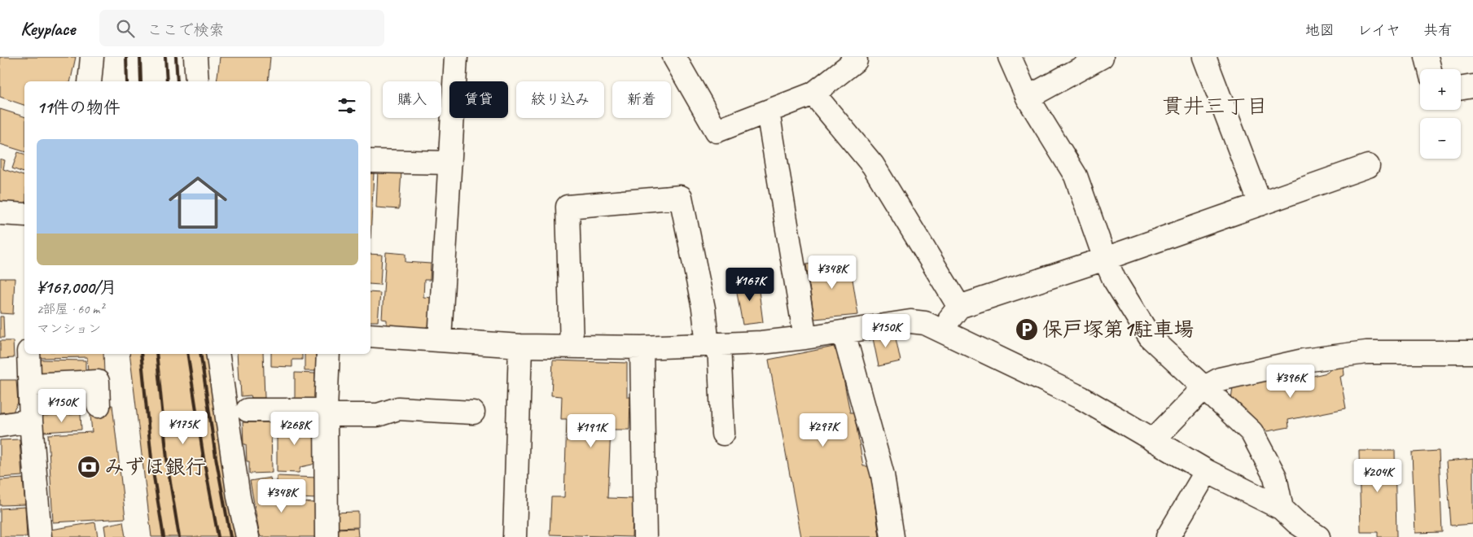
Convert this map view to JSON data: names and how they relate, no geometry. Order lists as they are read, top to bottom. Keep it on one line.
{"districts":["貫井三丁目"],"places":{"parking":["保戸塚第1駐車場"],"bank":["みずほ銀行"]},"page":{"header":"Keyplace","search":"ここで検索","nav":["地図","レイヤ","共有"],"map_buttons":["+","−"],"chip":["購入","賃貸","絞り込み","新着"],"heading":"11件の物件","list":[{"name":"¥167,000/月","note":"2部屋 · 60 m² · マンション"}],"price":["¥348K","¥167K","¥150K","¥396K","¥150K","¥175K","¥268K","¥297K","¥191K","¥204K","¥348K"]}}
